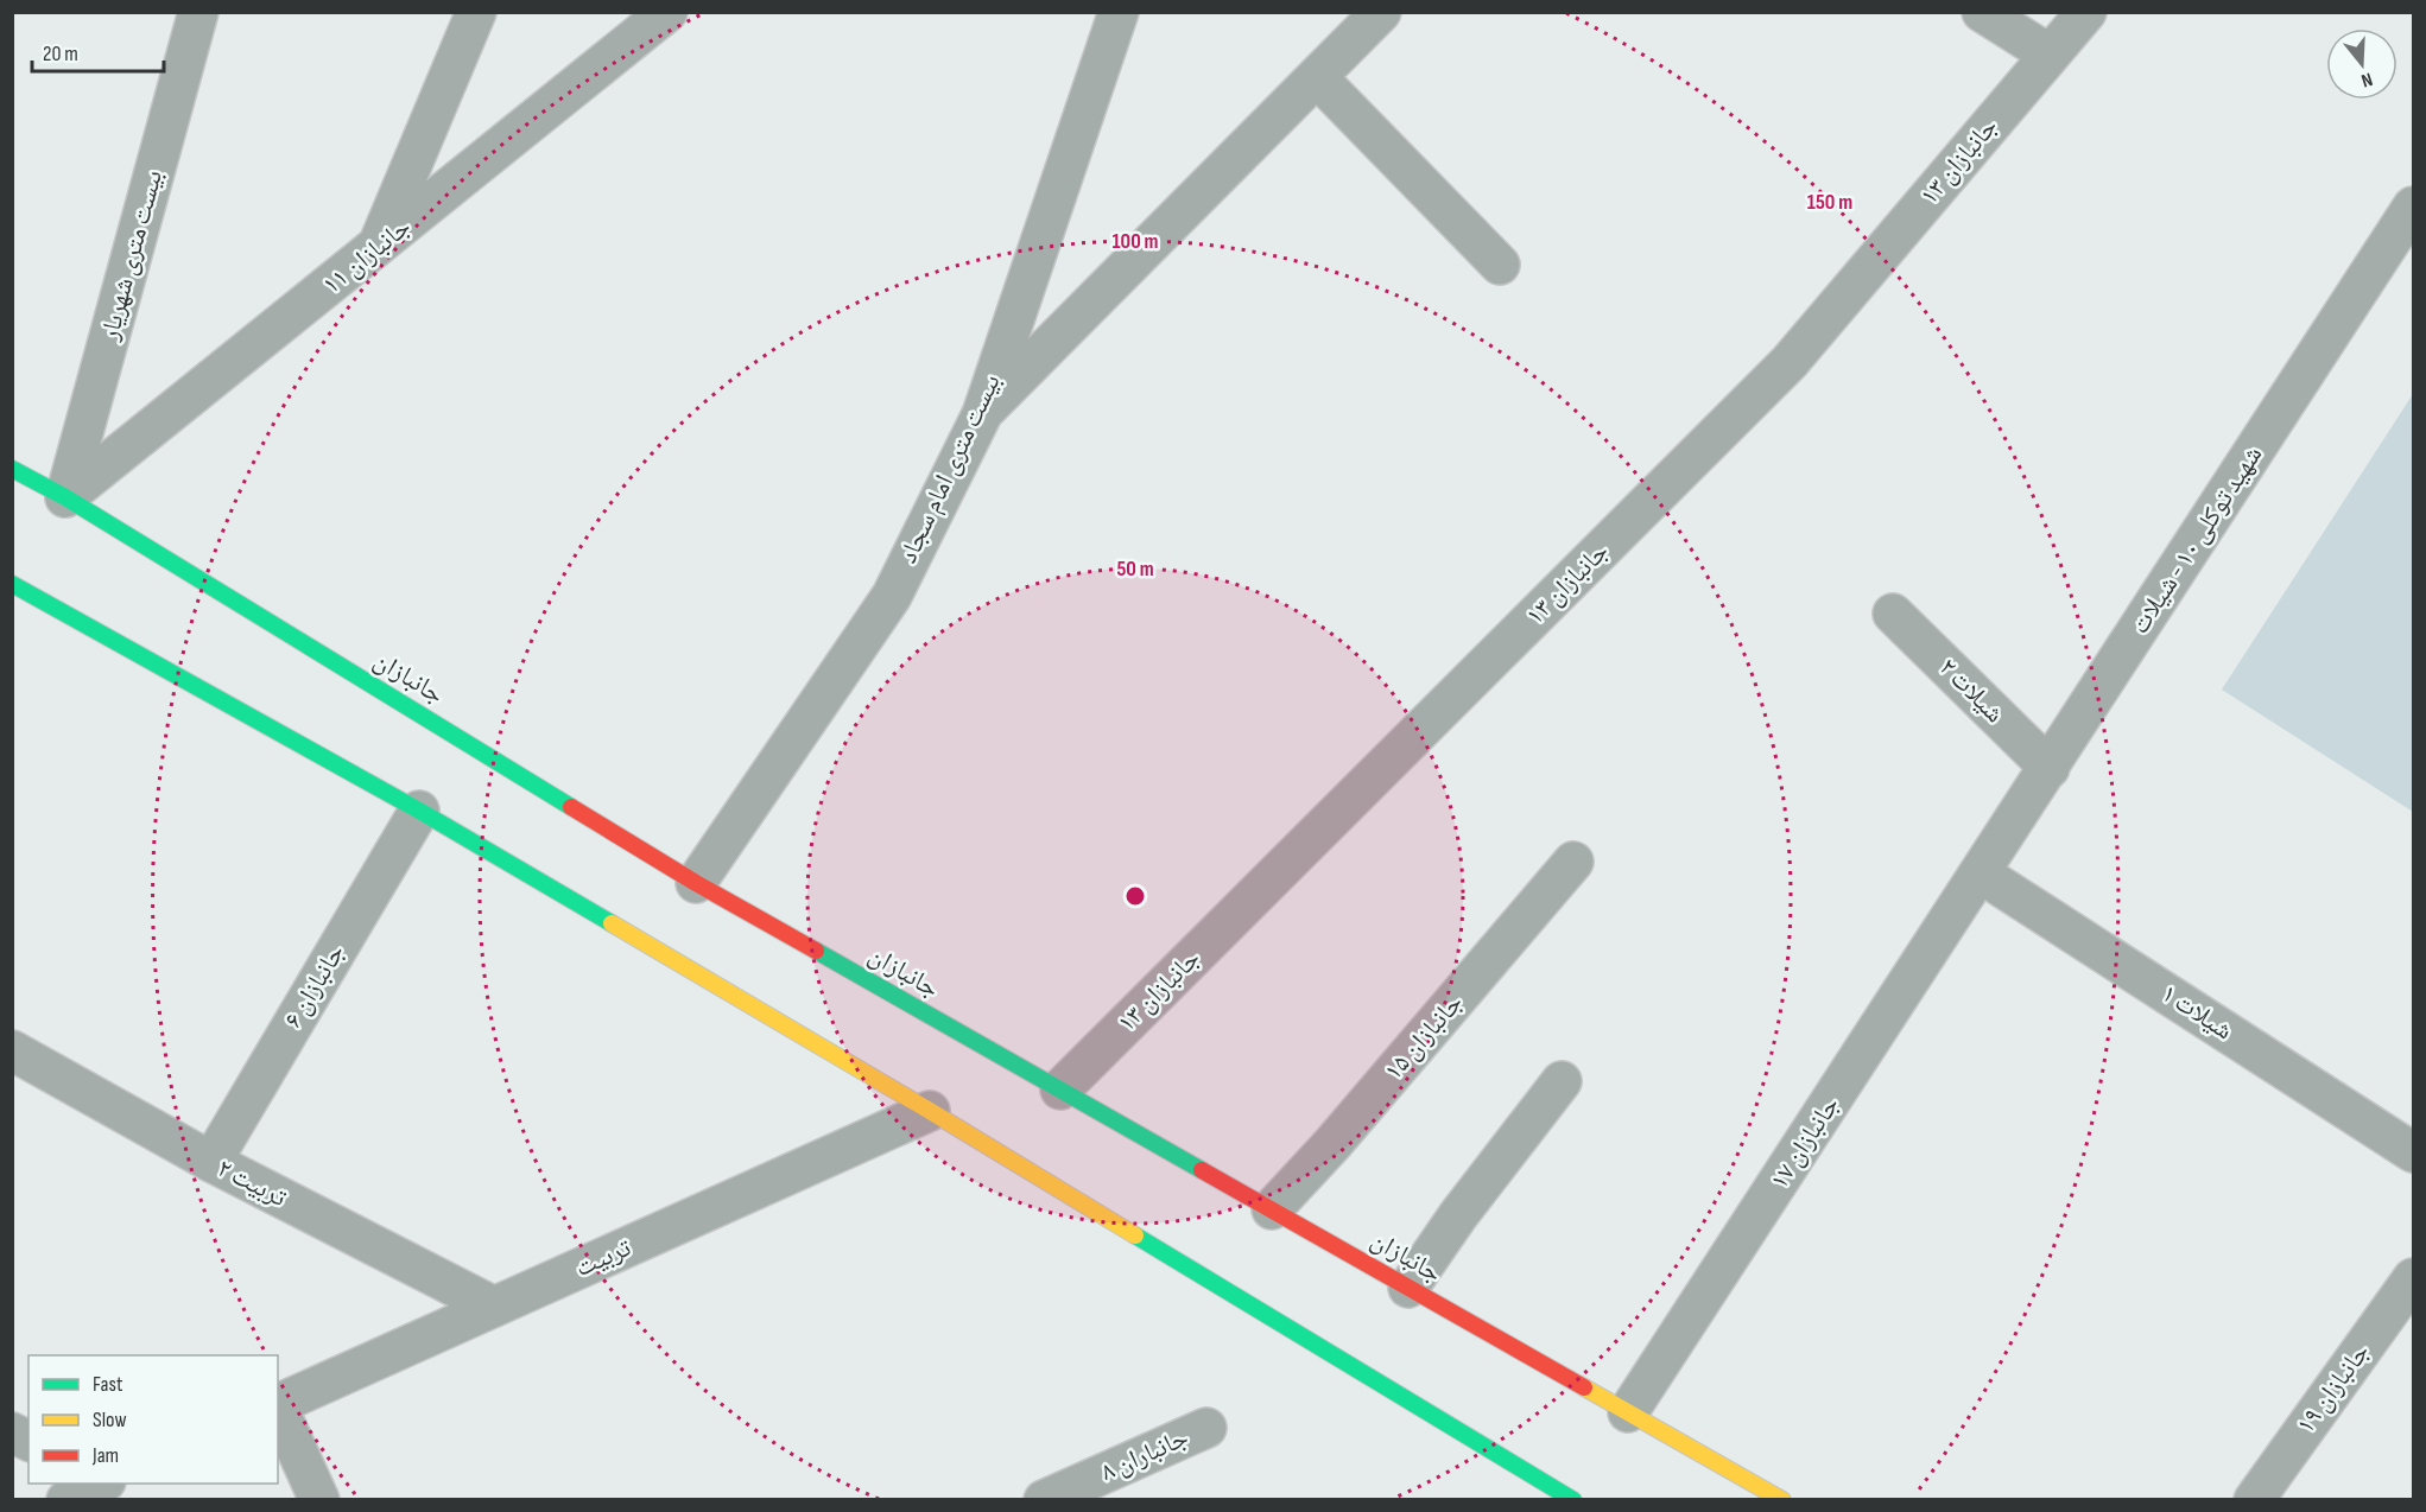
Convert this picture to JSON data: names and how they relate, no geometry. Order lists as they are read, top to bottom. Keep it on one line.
{"streets":{"main road":["جانبازان"],"street":["جانبازان ۱۳","بیست متری شهریار","جانبازان ۱۱","بیست متری امام سجاد","شهید توکلی ۱۰ - شیلات","شیلات ۲","جانبازان ۶","شیلات ۱","جانبازان ۱۵","جانبازان ۱۷","تربیت ۲","تربیت","جانبازان ۱۹","جانباران ۸"]},"crossings":[["جانبازان ۱۳","جانبازان"],["بیست متری شهریار","جانبازان ۱۱"],["بیست متری شهریار","جانبازان"],["جانبازان ۱۱","جانبازان"],["بیست متری امام سجاد","جانبازان"],["شهید توکلی ۱۰ - شیلات","شیلات ۲"],["شهید توکلی ۱۰ - شیلات","شیلات ۱"],["شهید توکلی ۱۰ - شیلات","جانبازان ۱۷"],["جانبازان","جانبازان ۱۵"],["جانبازان","جانبازان ۱۷"],["جانبازان ۶","تربیت ۲"],["شیلات ۱","جانبازان ۱۷"],["تربیت ۲","تربیت"]],"legend":["Fast","Slow","Jam"],"scale_bar":"20 m","north":"bottom","rings":["150 m","100 m","50 m"]}
